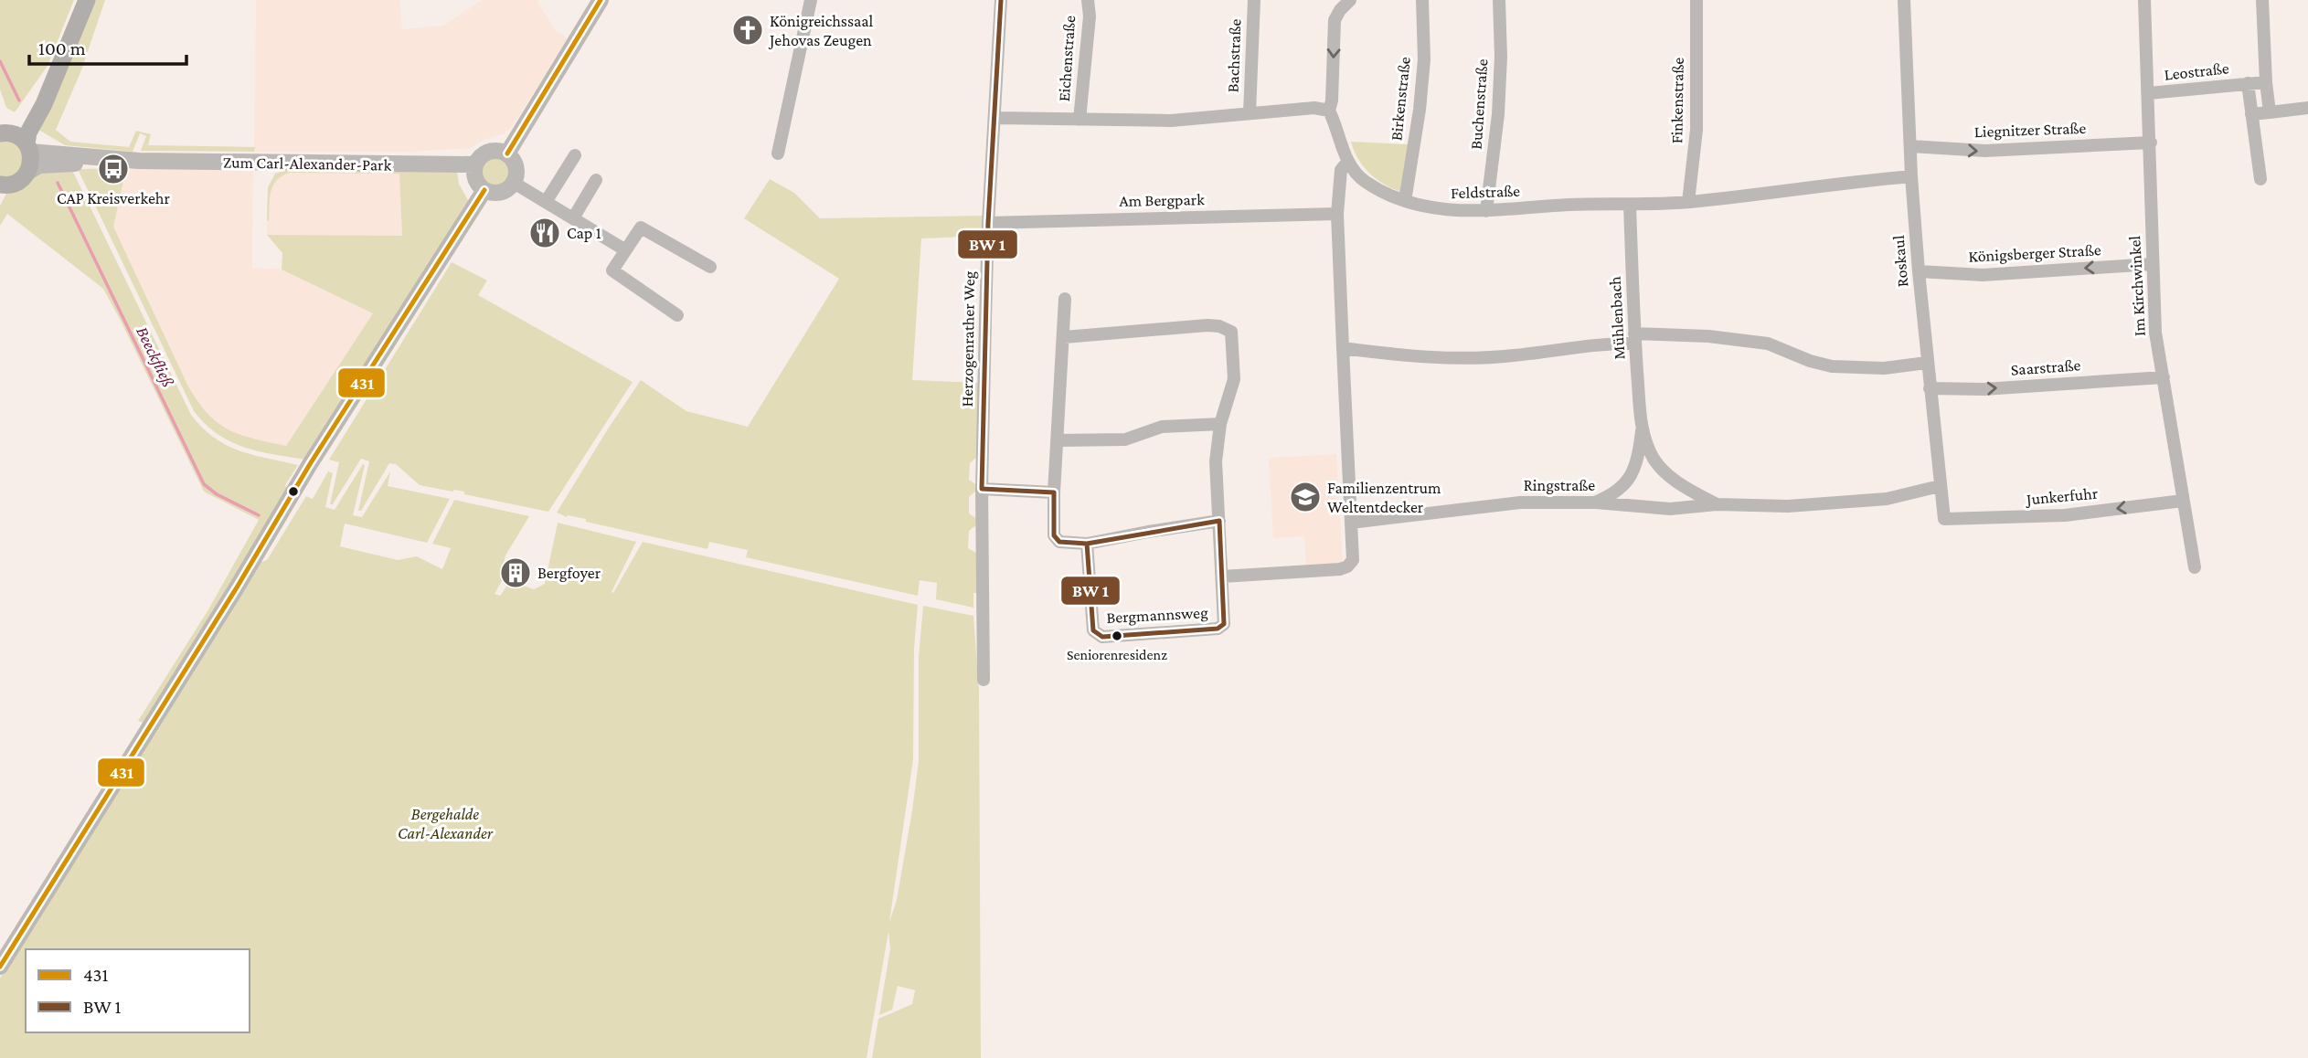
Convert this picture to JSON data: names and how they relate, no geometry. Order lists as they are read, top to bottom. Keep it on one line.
{"streets":{"street":["Bachstraße","Eichenstraße","Leostraße","Birkenstraße","Finkenstraße","Buchenstraße","Liegnitzer Straße","Zum Carl-Alexander-Park","Feldstraße","Am Bergpark","Königsberger Straße","Roskaul","Im Kirchwinkel","Mühlenbach","Herzogenrather Weg","Saarstraße","Ringstraße","Junkerfuhr","Bergmannsweg"]},"crossings":[["Leostraße","Im Kirchwinkel"],["Birkenstraße","Feldstraße"],["Finkenstraße","Feldstraße"],["Buchenstraße","Feldstraße"],["Liegnitzer Straße","Roskaul"],["Liegnitzer Straße","Im Kirchwinkel"],["Feldstraße","Roskaul"],["Feldstraße","Mühlenbach"],["Am Bergpark","Herzogenrather Weg"],["Königsberger Straße","Roskaul"],["Königsberger Straße","Im Kirchwinkel"],["Roskaul","Saarstraße"],["Roskaul","Ringstraße"],["Roskaul","Junkerfuhr"],["Im Kirchwinkel","Saarstraße"],["Im Kirchwinkel","Junkerfuhr"],["Mühlenbach","Ringstraße"]],"one_way":["Liegnitzer Straße","Königsberger Straße","Saarstraße","Junkerfuhr"],"water":["Beeckfließ"],"parks":["Bergehalde Carl-Alexander"],"places":{"church":["Königreichssaal Jehovas Zeugen"],"bus stop":["CAP Kreisverkehr"],"restaurant":["Cap 1"],"school or university":["Familienzentrum Weltentdecker"],"building":["Bergfoyer"],"other":["Seniorenresidenz"]},"lines":["transit line 431"],"legend":["431","BW 1"],"scale_bar":"100 m"}
